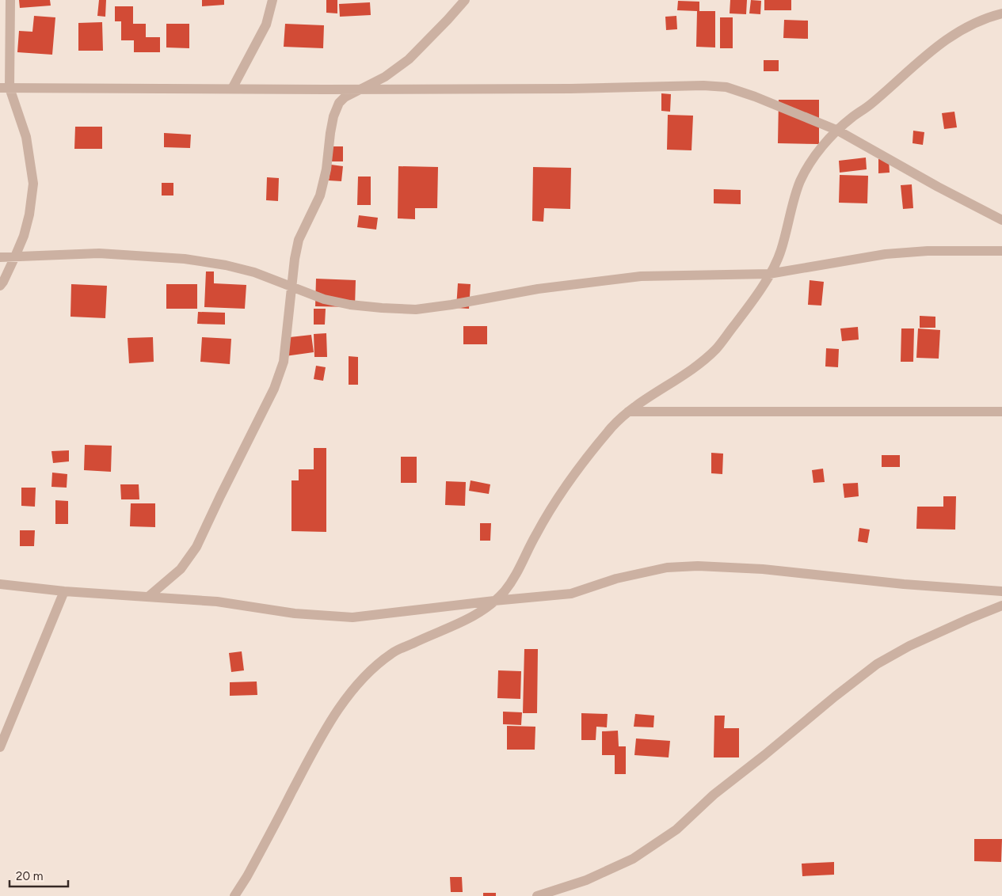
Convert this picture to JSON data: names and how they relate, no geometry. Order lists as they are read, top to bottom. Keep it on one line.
{"scale_bar":"20 m"}
